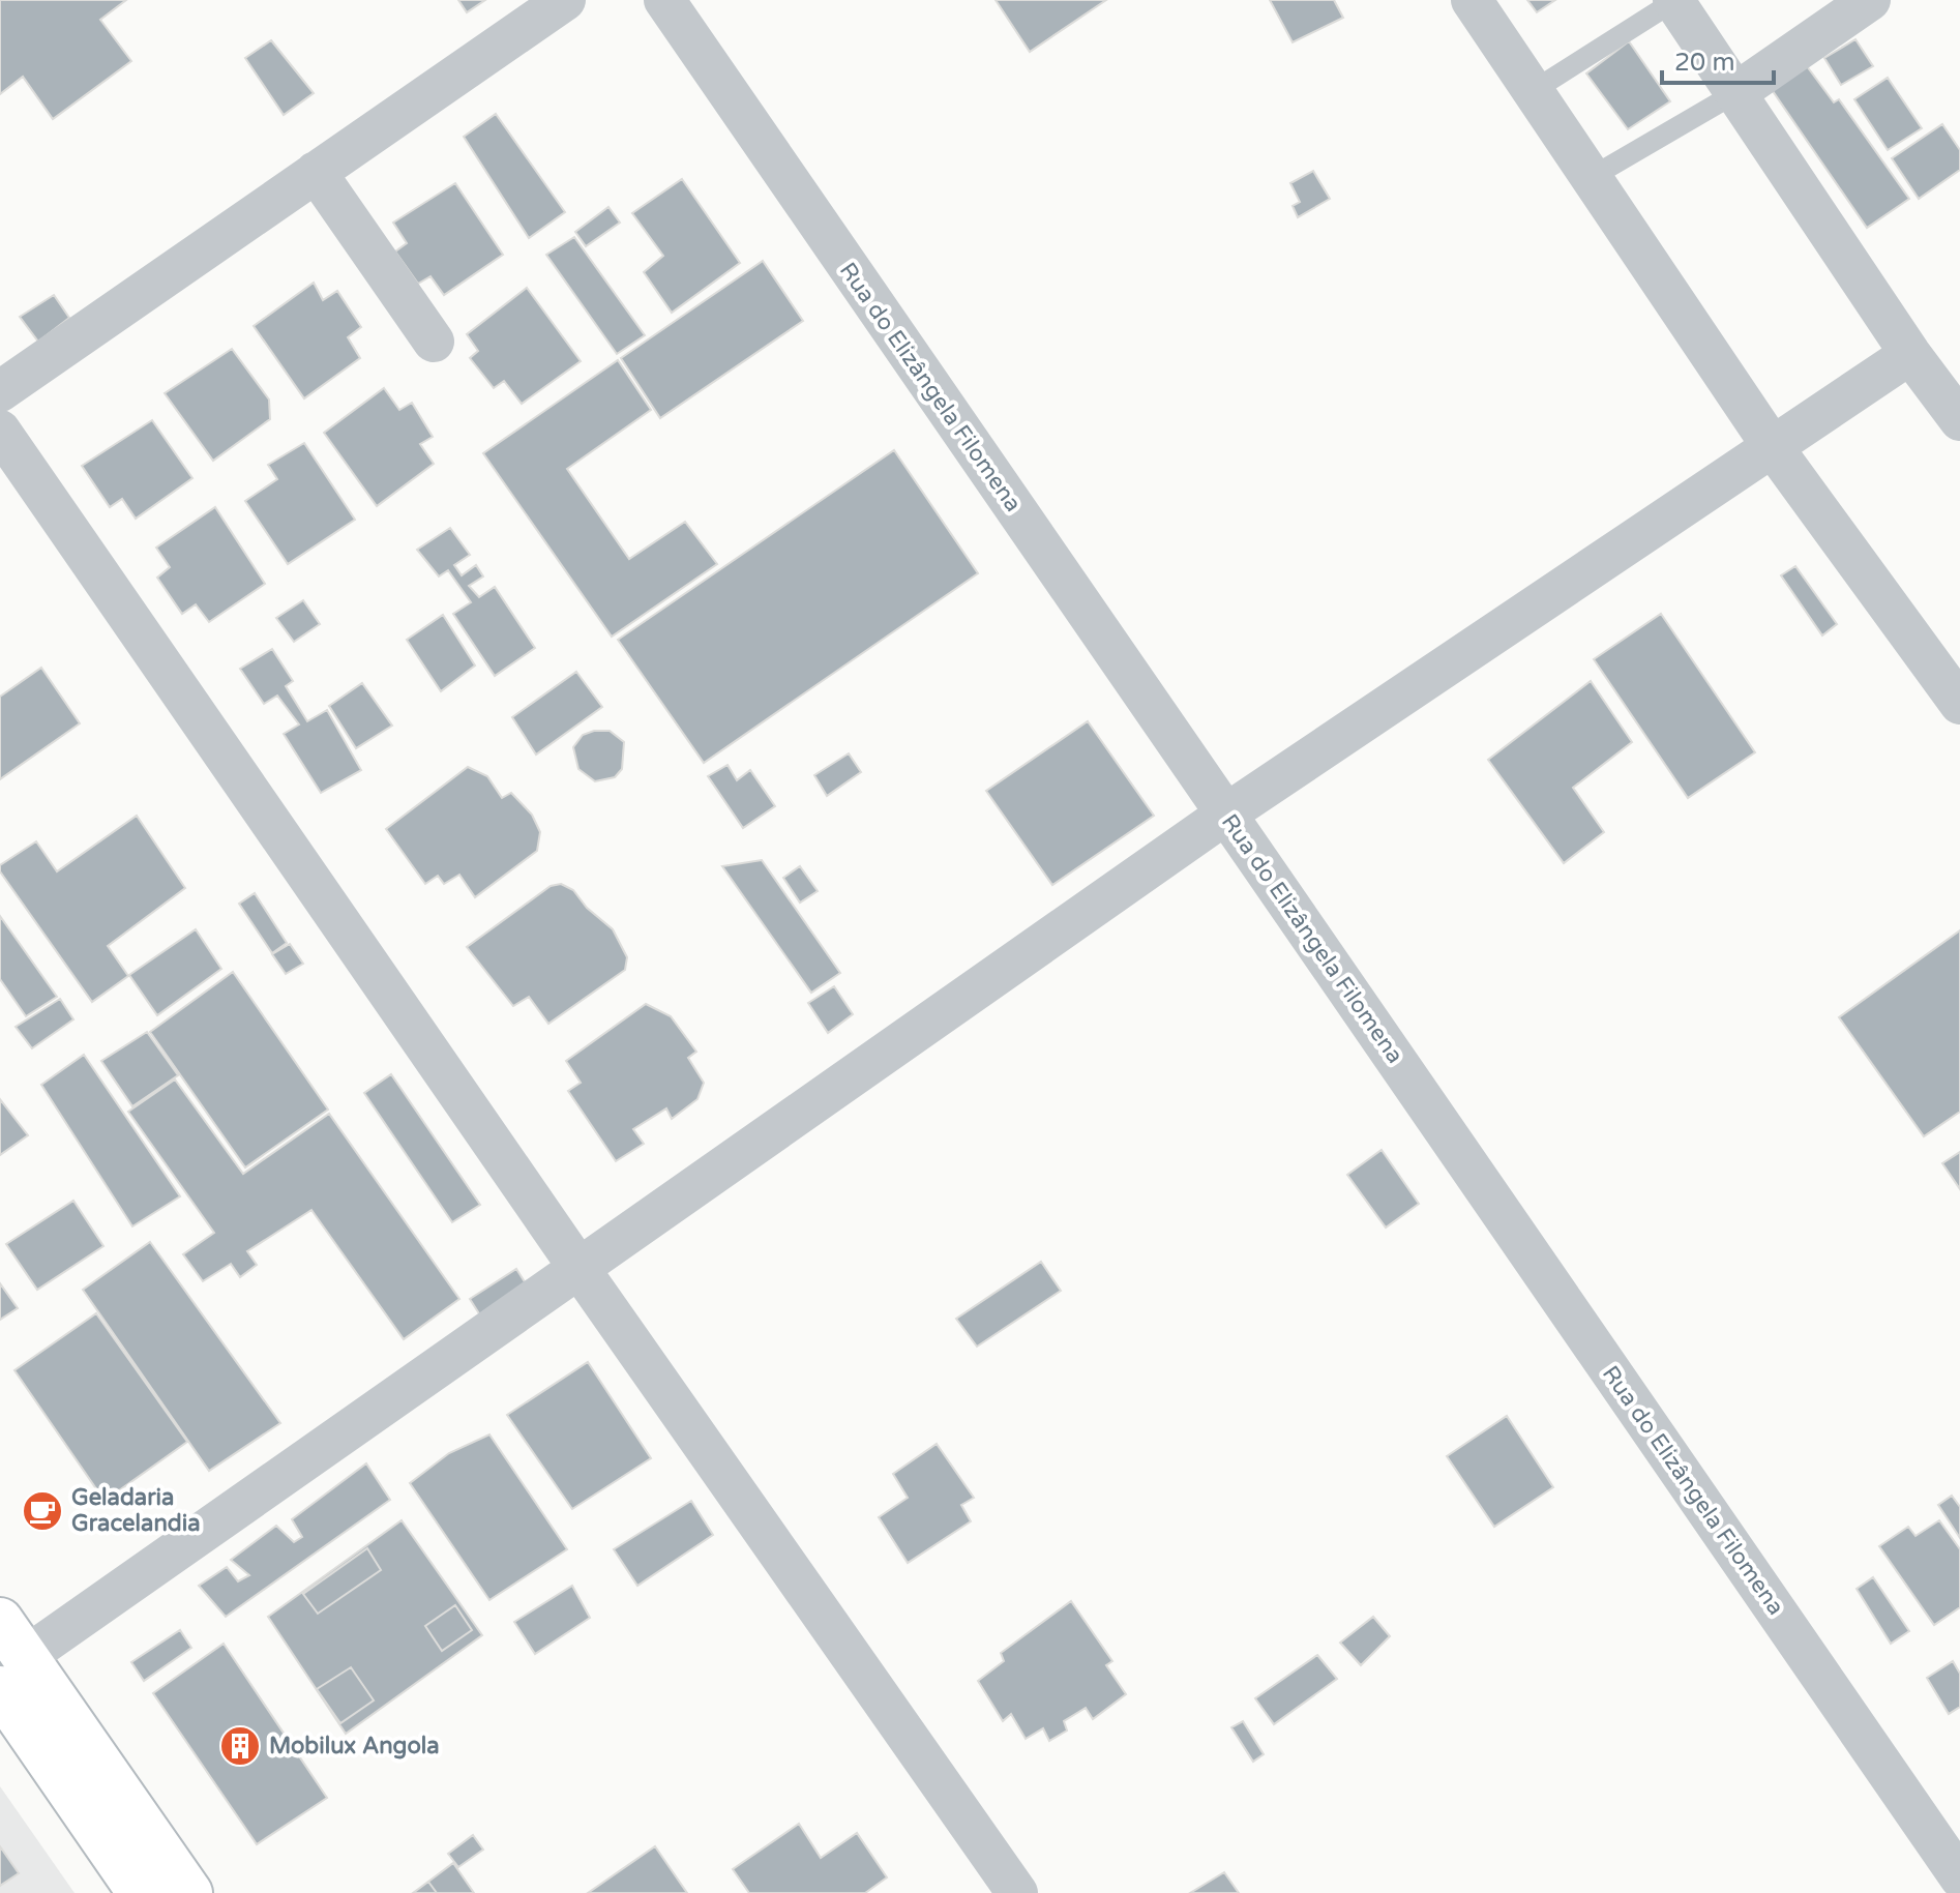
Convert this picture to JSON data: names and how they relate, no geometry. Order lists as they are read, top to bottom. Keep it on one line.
{"streets":{"street":["Rua do Elizângela Filomena"]},"places":{"cafe":["Geladaria Gracelandia"],"building":["Mobilux Angola"]},"scale_bar":"20 m"}
